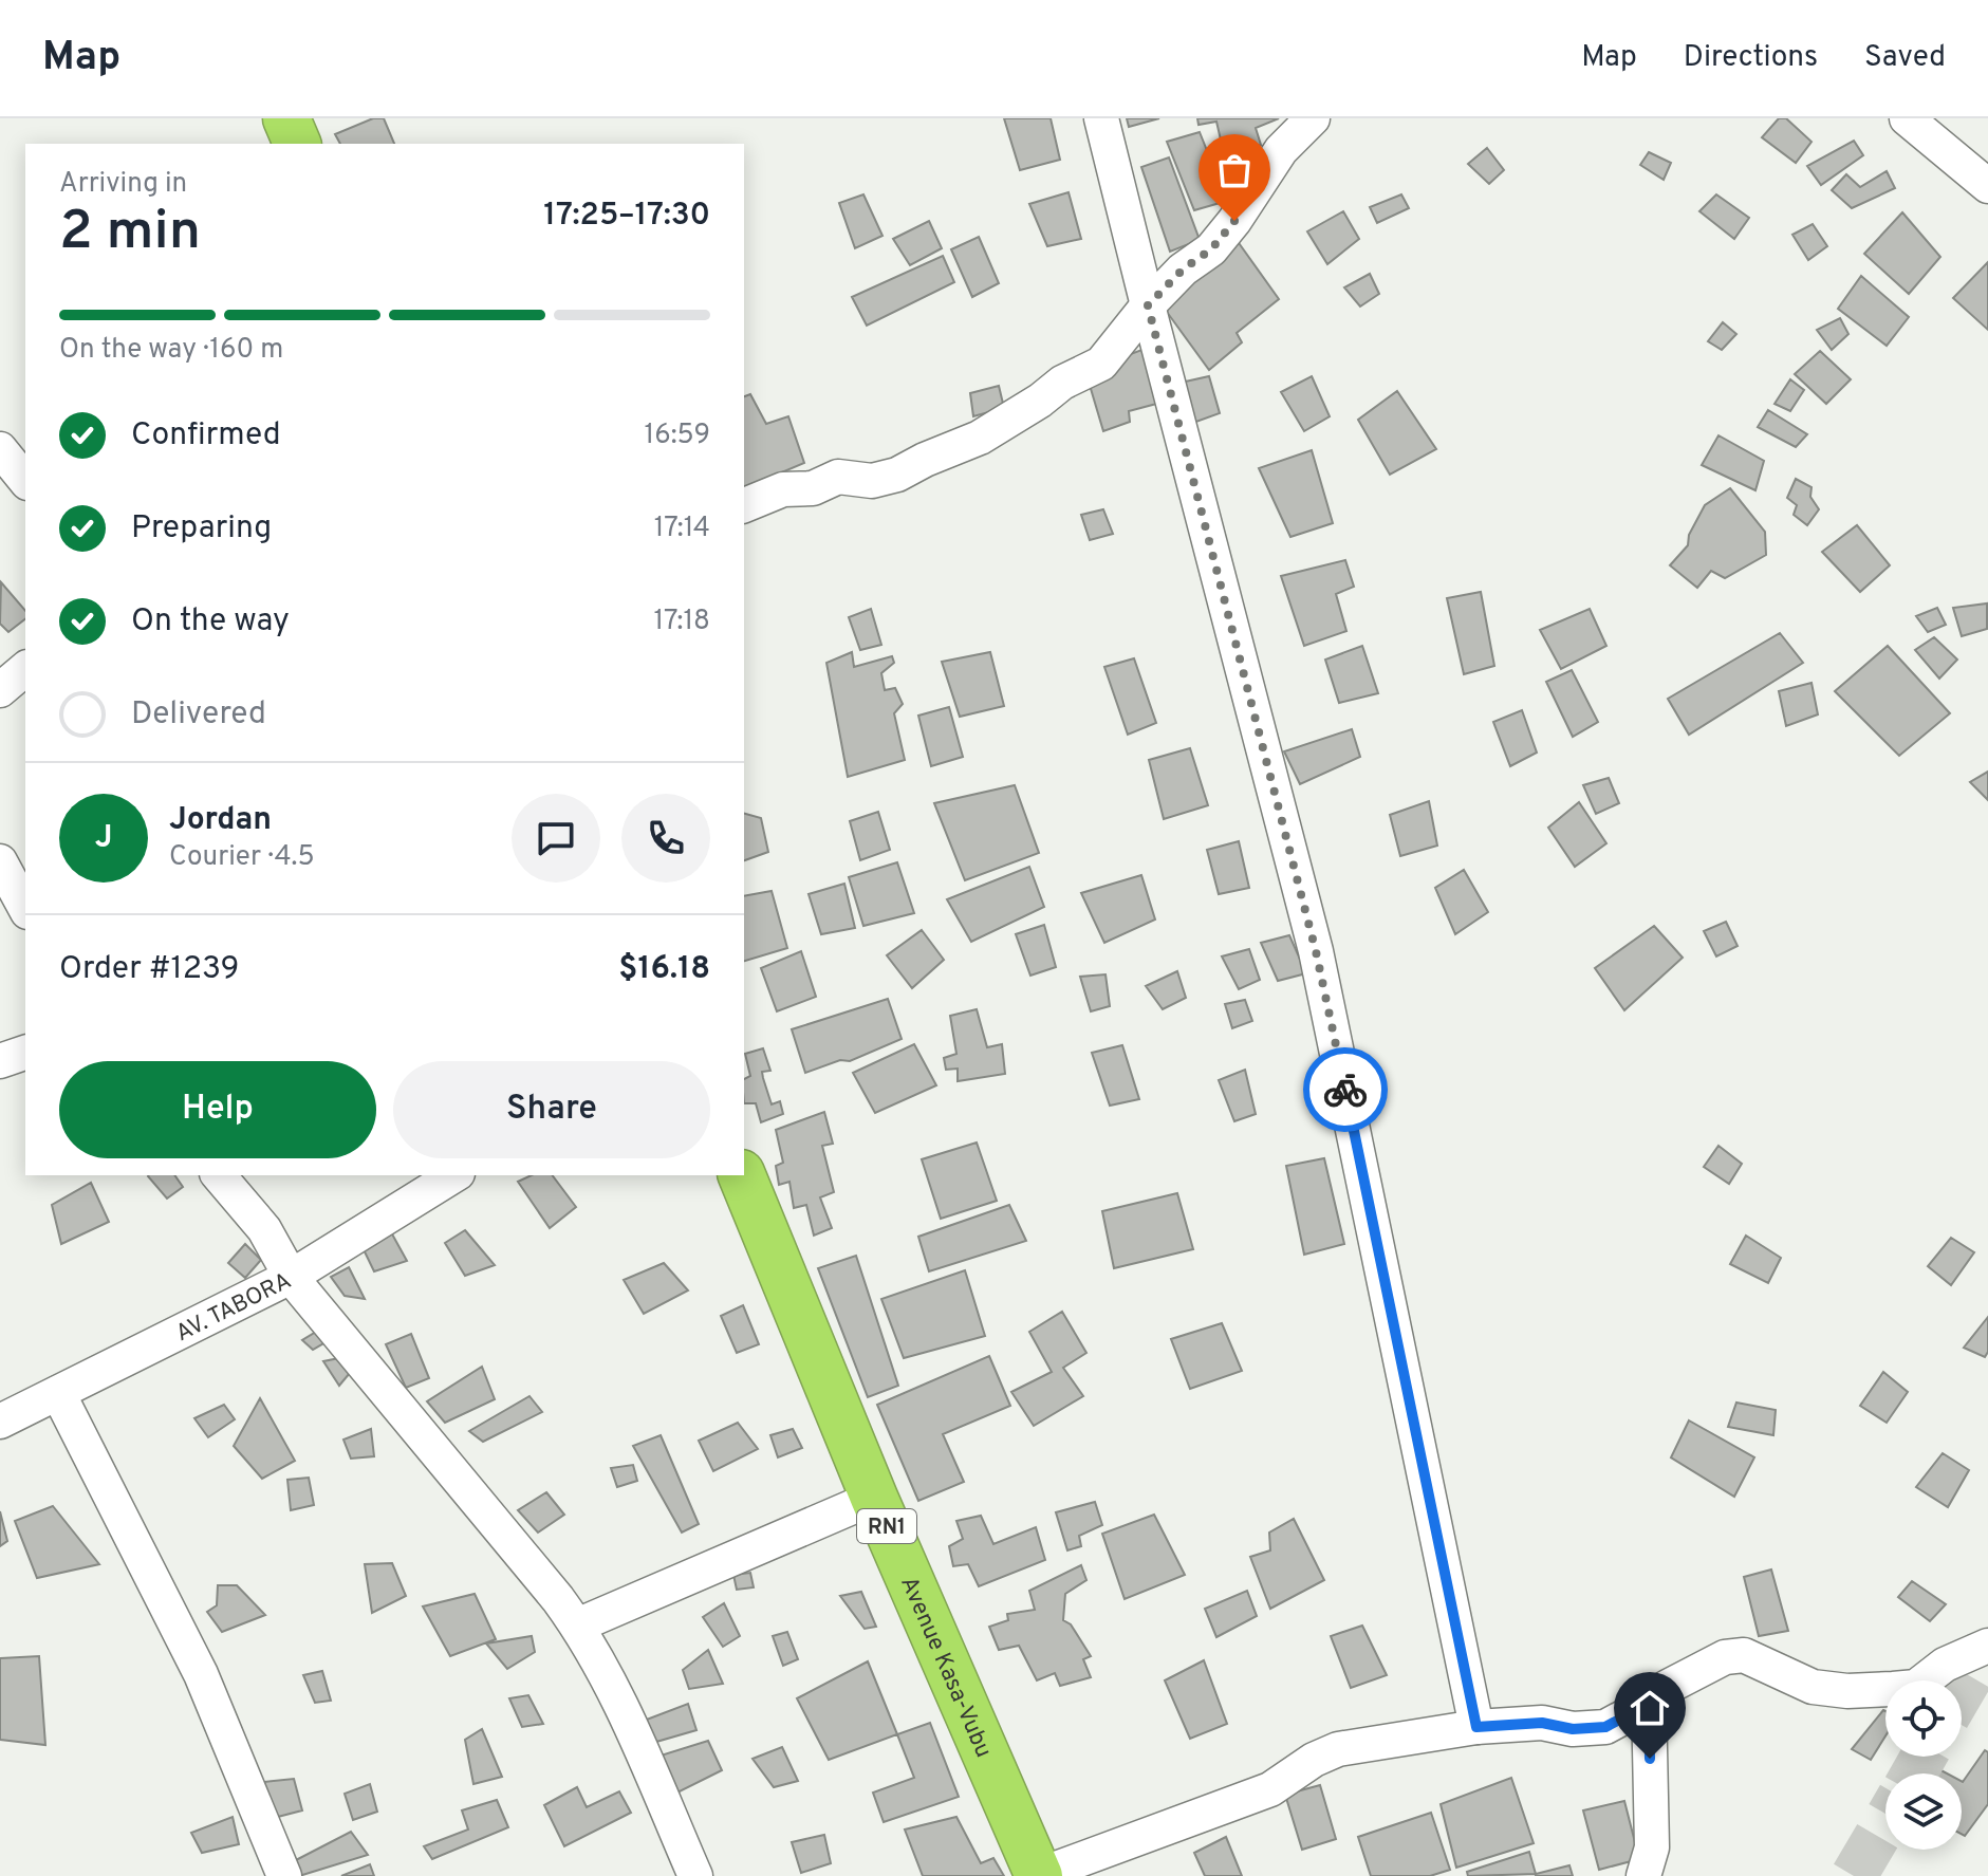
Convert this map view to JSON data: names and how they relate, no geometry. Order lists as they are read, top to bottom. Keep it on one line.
{"streets":{"highway":["RN1","Avenue Kasa-Vubu"],"street":["AV. TABORA"]},"page":{"header":"Map","nav":["Map","Directions","Saved"],"heading":["2 min","Arriving in","17:25–17:30"],"panel":["Jordan","Courier · 4.5","Order #1239","$16.18"],"bar":"On the way · 160 m","list":[["Confirmed","16:59"],["Preparing","17:14"],["On the way","17:18"],"Delivered"],"round":"J","buttons":["Help","Share"]}}
